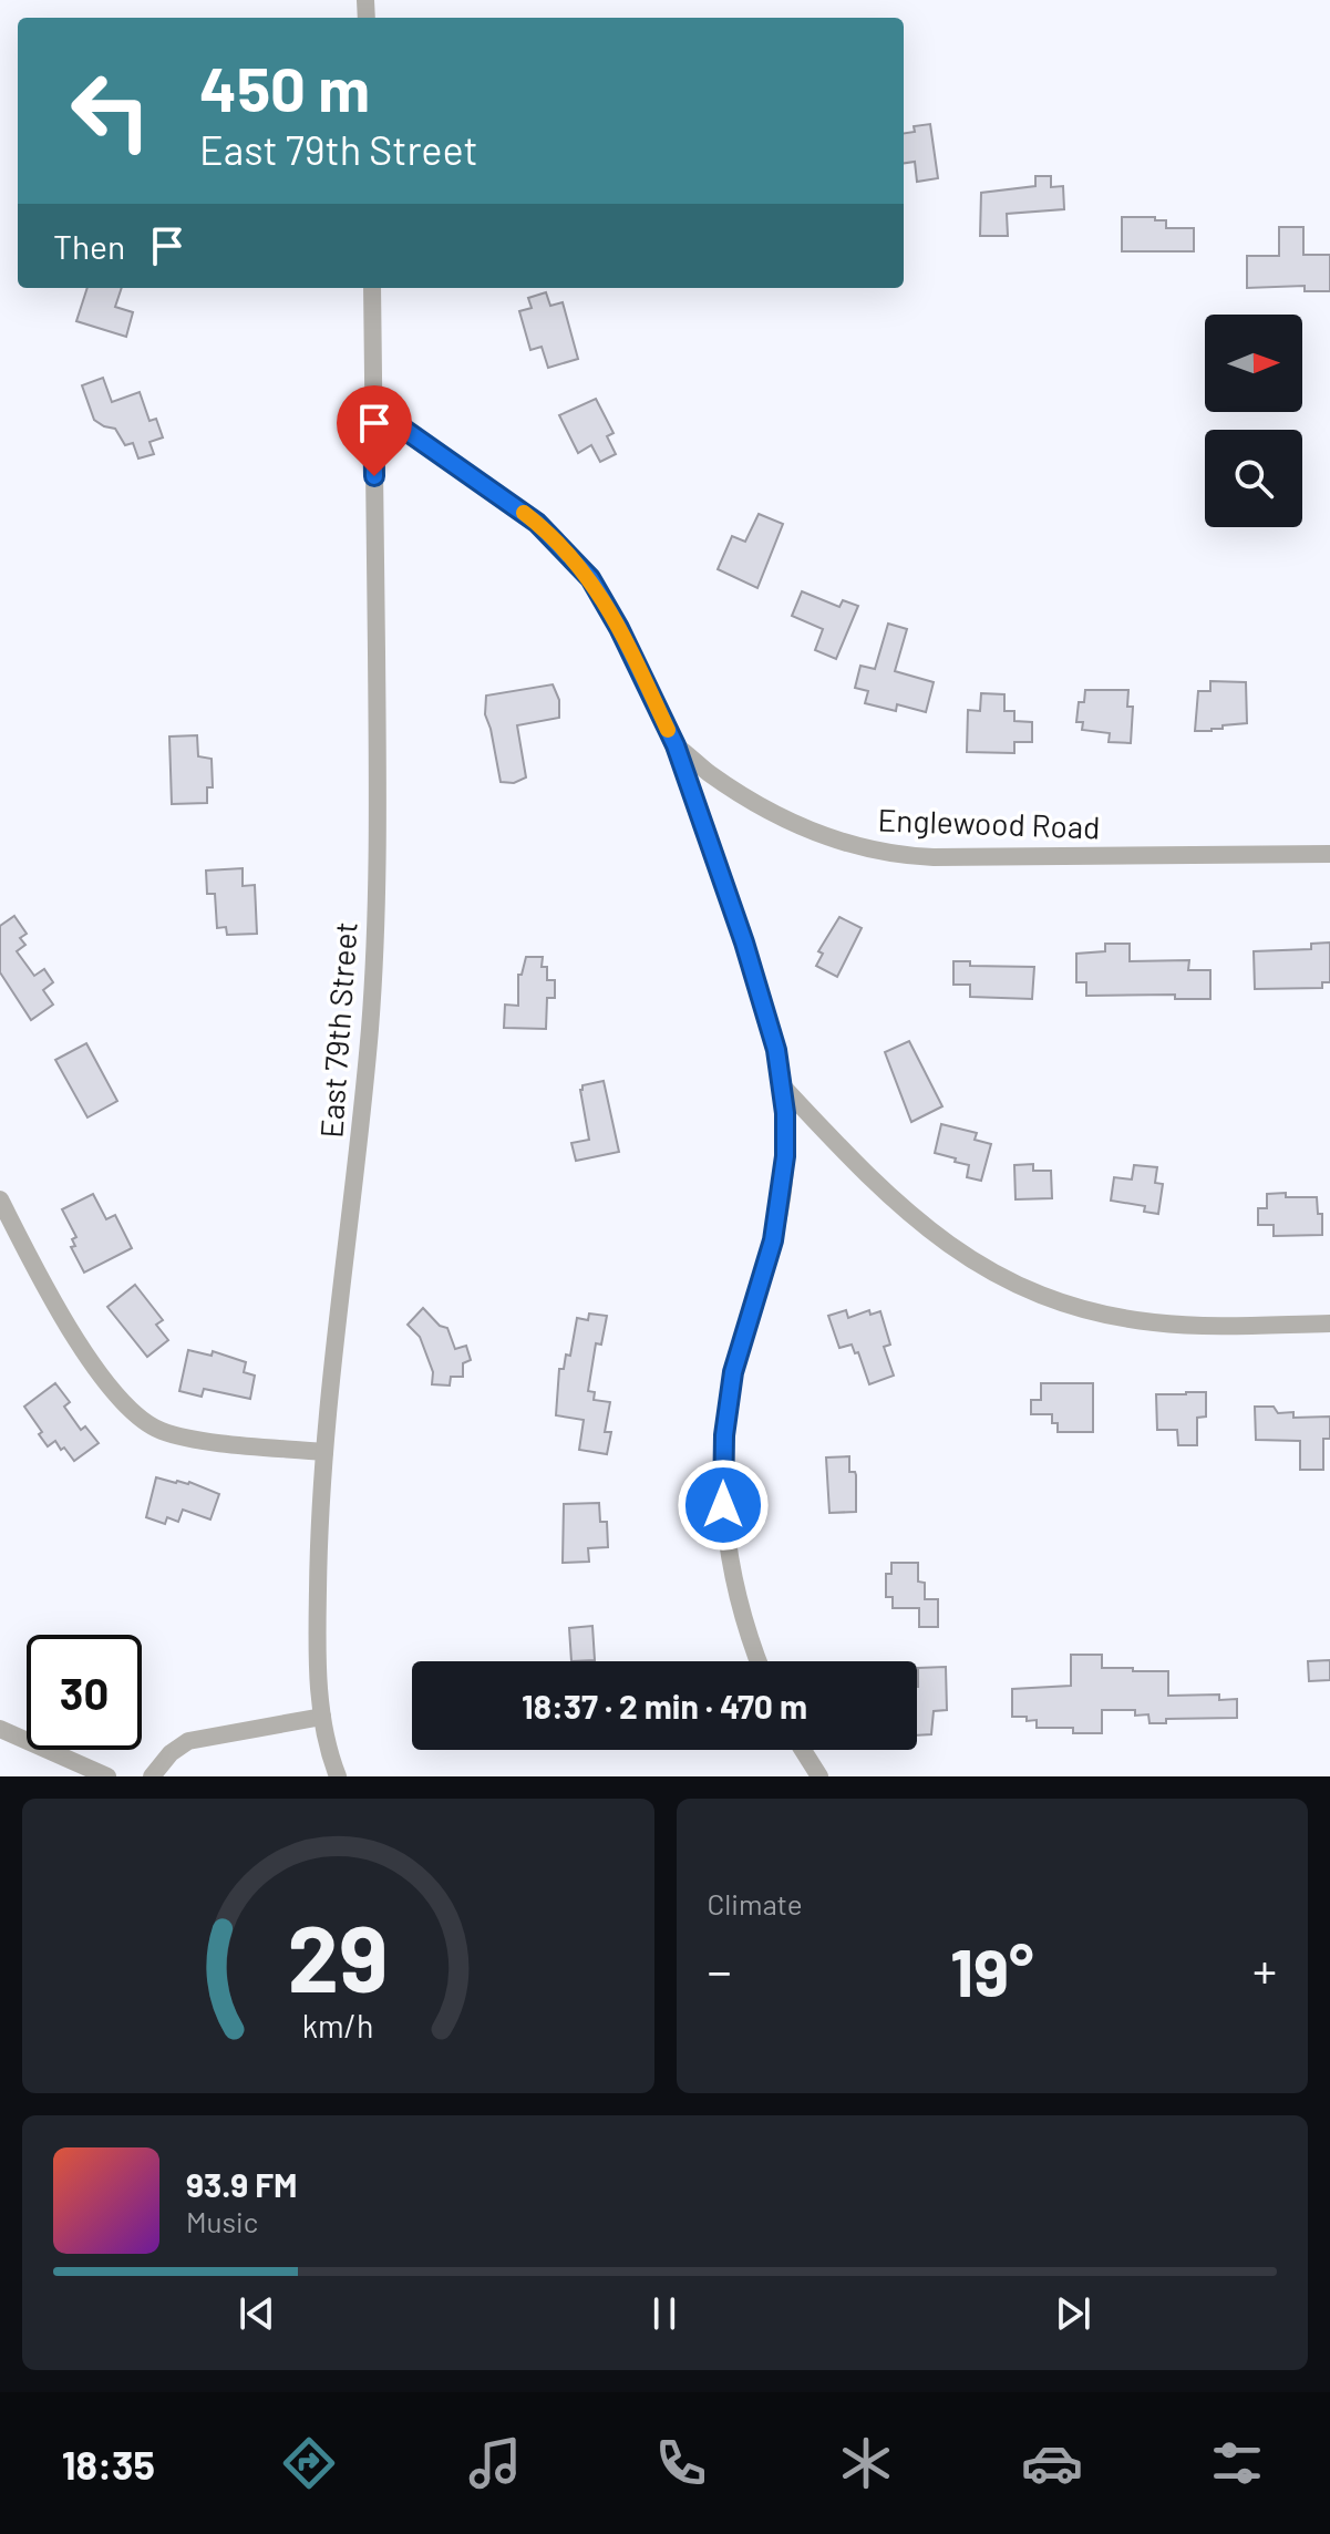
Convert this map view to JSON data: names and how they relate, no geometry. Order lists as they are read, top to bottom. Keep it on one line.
{"streets":{"street":["Englewood Road","East 79th Street"]},"north":"right","page":{"turn":["450 m","East 79th Street"],"then":"Then","limit":"30","trip":"18:37 · 2 min · 470 m","tile":"Climate","heat":["−","19°","+"],"song":["93.9 FM","Music"],"tabs":"18:35","gauge":["29","km/h"]}}
